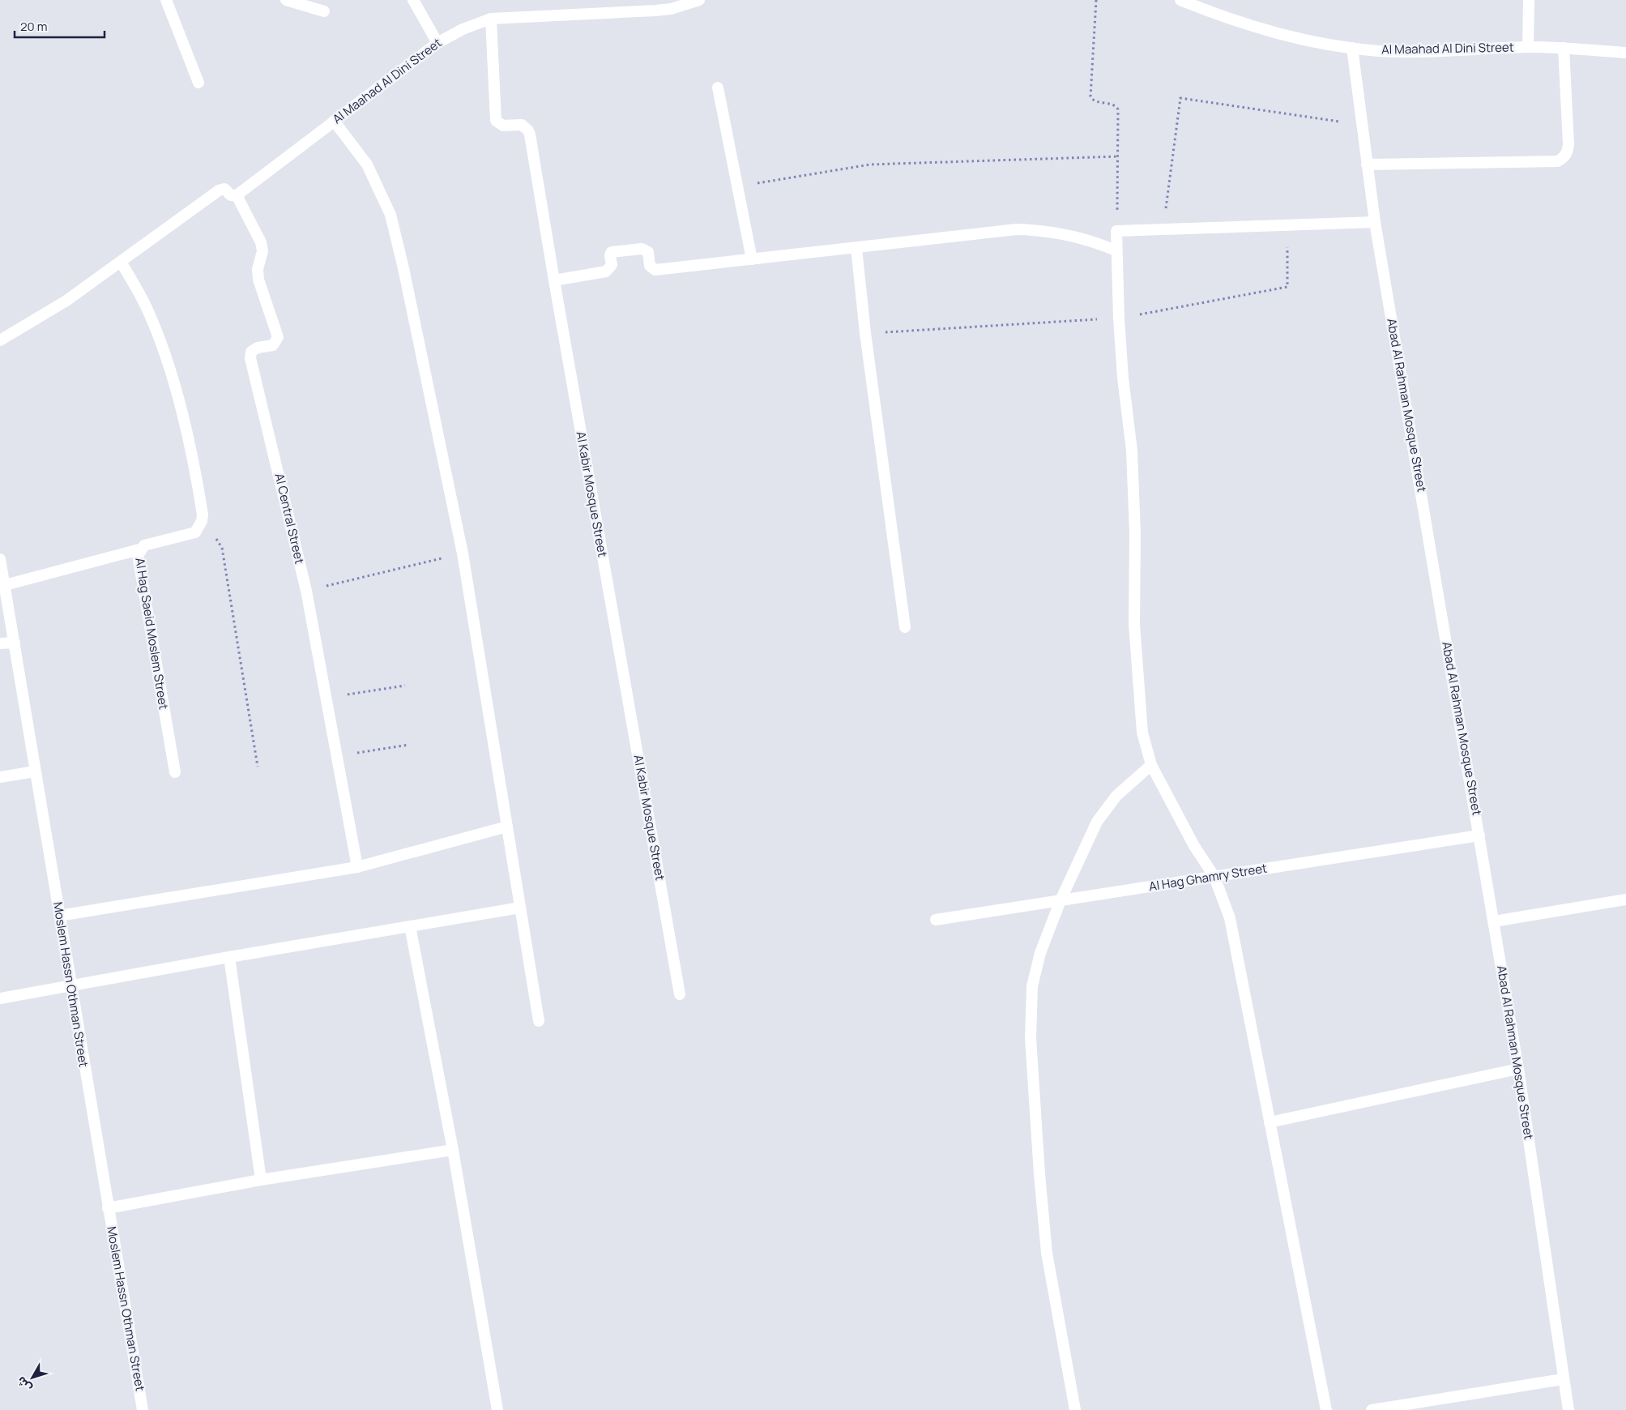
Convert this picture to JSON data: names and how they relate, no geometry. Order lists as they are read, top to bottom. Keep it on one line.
{"streets":{"street":["Al Maahad Al Dini Street","Abad Al Rahman Mosque Street","Al Kabir Mosque Street","Al Central Street","Al Hag Saeid Moslem Street","Al Hag Ghamry Street","Moslem Hassn Othman Street"]},"crossings":[["Al Maahad Al Dini Street","Abad Al Rahman Mosque Street"],["Al Maahad Al Dini Street","Al Kabir Mosque Street"],["Al Maahad Al Dini Street","Al Central Street"],["Abad Al Rahman Mosque Street","Al Hag Ghamry Street"]],"scale_bar":"20 m","north":"bottom left"}
